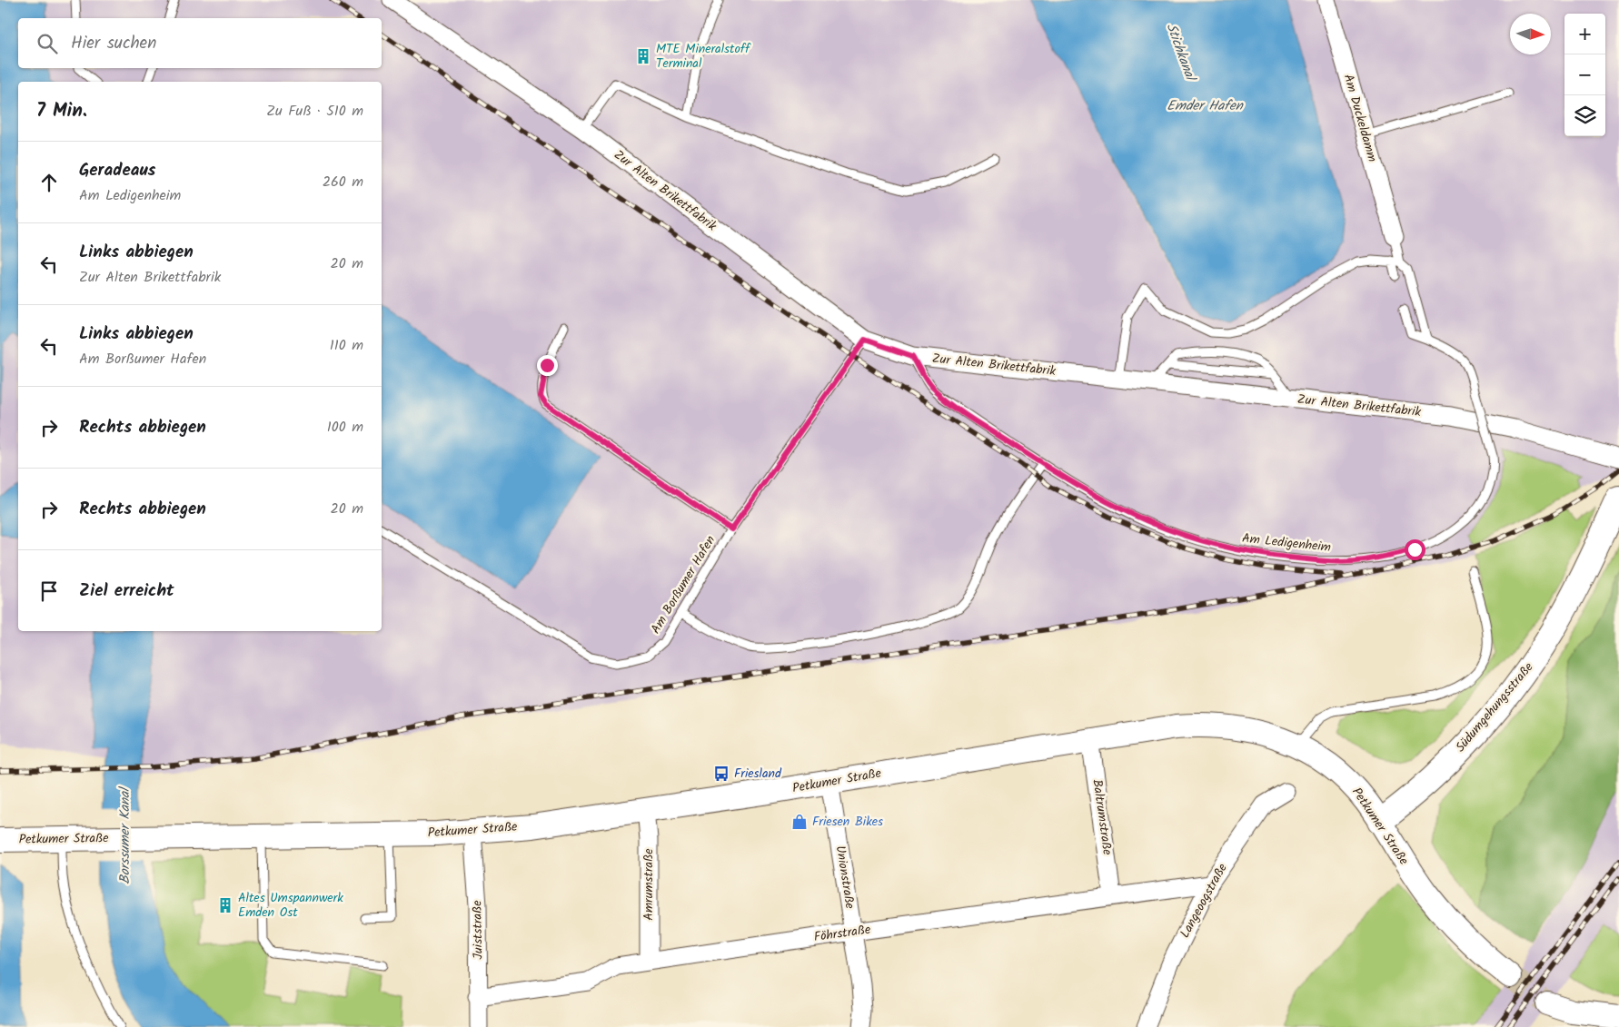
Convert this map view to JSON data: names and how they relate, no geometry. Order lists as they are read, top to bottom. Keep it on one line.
{"streets":{"main road":["Südumgehungsstraße","Petkumer Straße"],"street":["Am Duckeldamm","Zur Alten Brikettfabrik","Baltrumstraße","Unionstraße","Amrumstraße","Langeoogstraße","Juiststraße","Föhrstraße"],"lane":["Am Ledigenheim","Am Borßumer Hafen"]},"crossings":[["Zur Alten Brikettfabrik","Am Ledigenheim"],["Zur Alten Brikettfabrik","Am Borßumer Hafen"],["Südumgehungsstraße","Petkumer Straße"],["Petkumer Straße","Baltrumstraße"],["Petkumer Straße","Unionstraße"],["Petkumer Straße","Amrumstraße"],["Petkumer Straße","Juiststraße"],["Baltrumstraße","Föhrstraße"],["Unionstraße","Föhrstraße"],["Amrumstraße","Föhrstraße"],["Langeoogstraße","Föhrstraße"],["Juiststraße","Föhrstraße"]],"water":["Stichkanal","Emder Hafen","Borssumer Kanal"],"places":{"building":["MTE Mineralstoff Terminal","Altes Umspannwerk Emden Ost"],"bus stop":["Friesland"],"shop":["Friesen Bikes"]},"north":"right","page":{"map_buttons":["+","−"],"search":"Hier suchen","heading":["7 Min.","Zu Fuß · 510 m"],"list":[["Geradeaus","Am Ledigenheim","260 m"],["Links abbiegen","Zur Alten Brikettfabrik","20 m"],["Links abbiegen","Am Borßumer Hafen","110 m"],["Rechts abbiegen","100 m"],["Rechts abbiegen","20 m"],"Ziel erreicht"]}}
